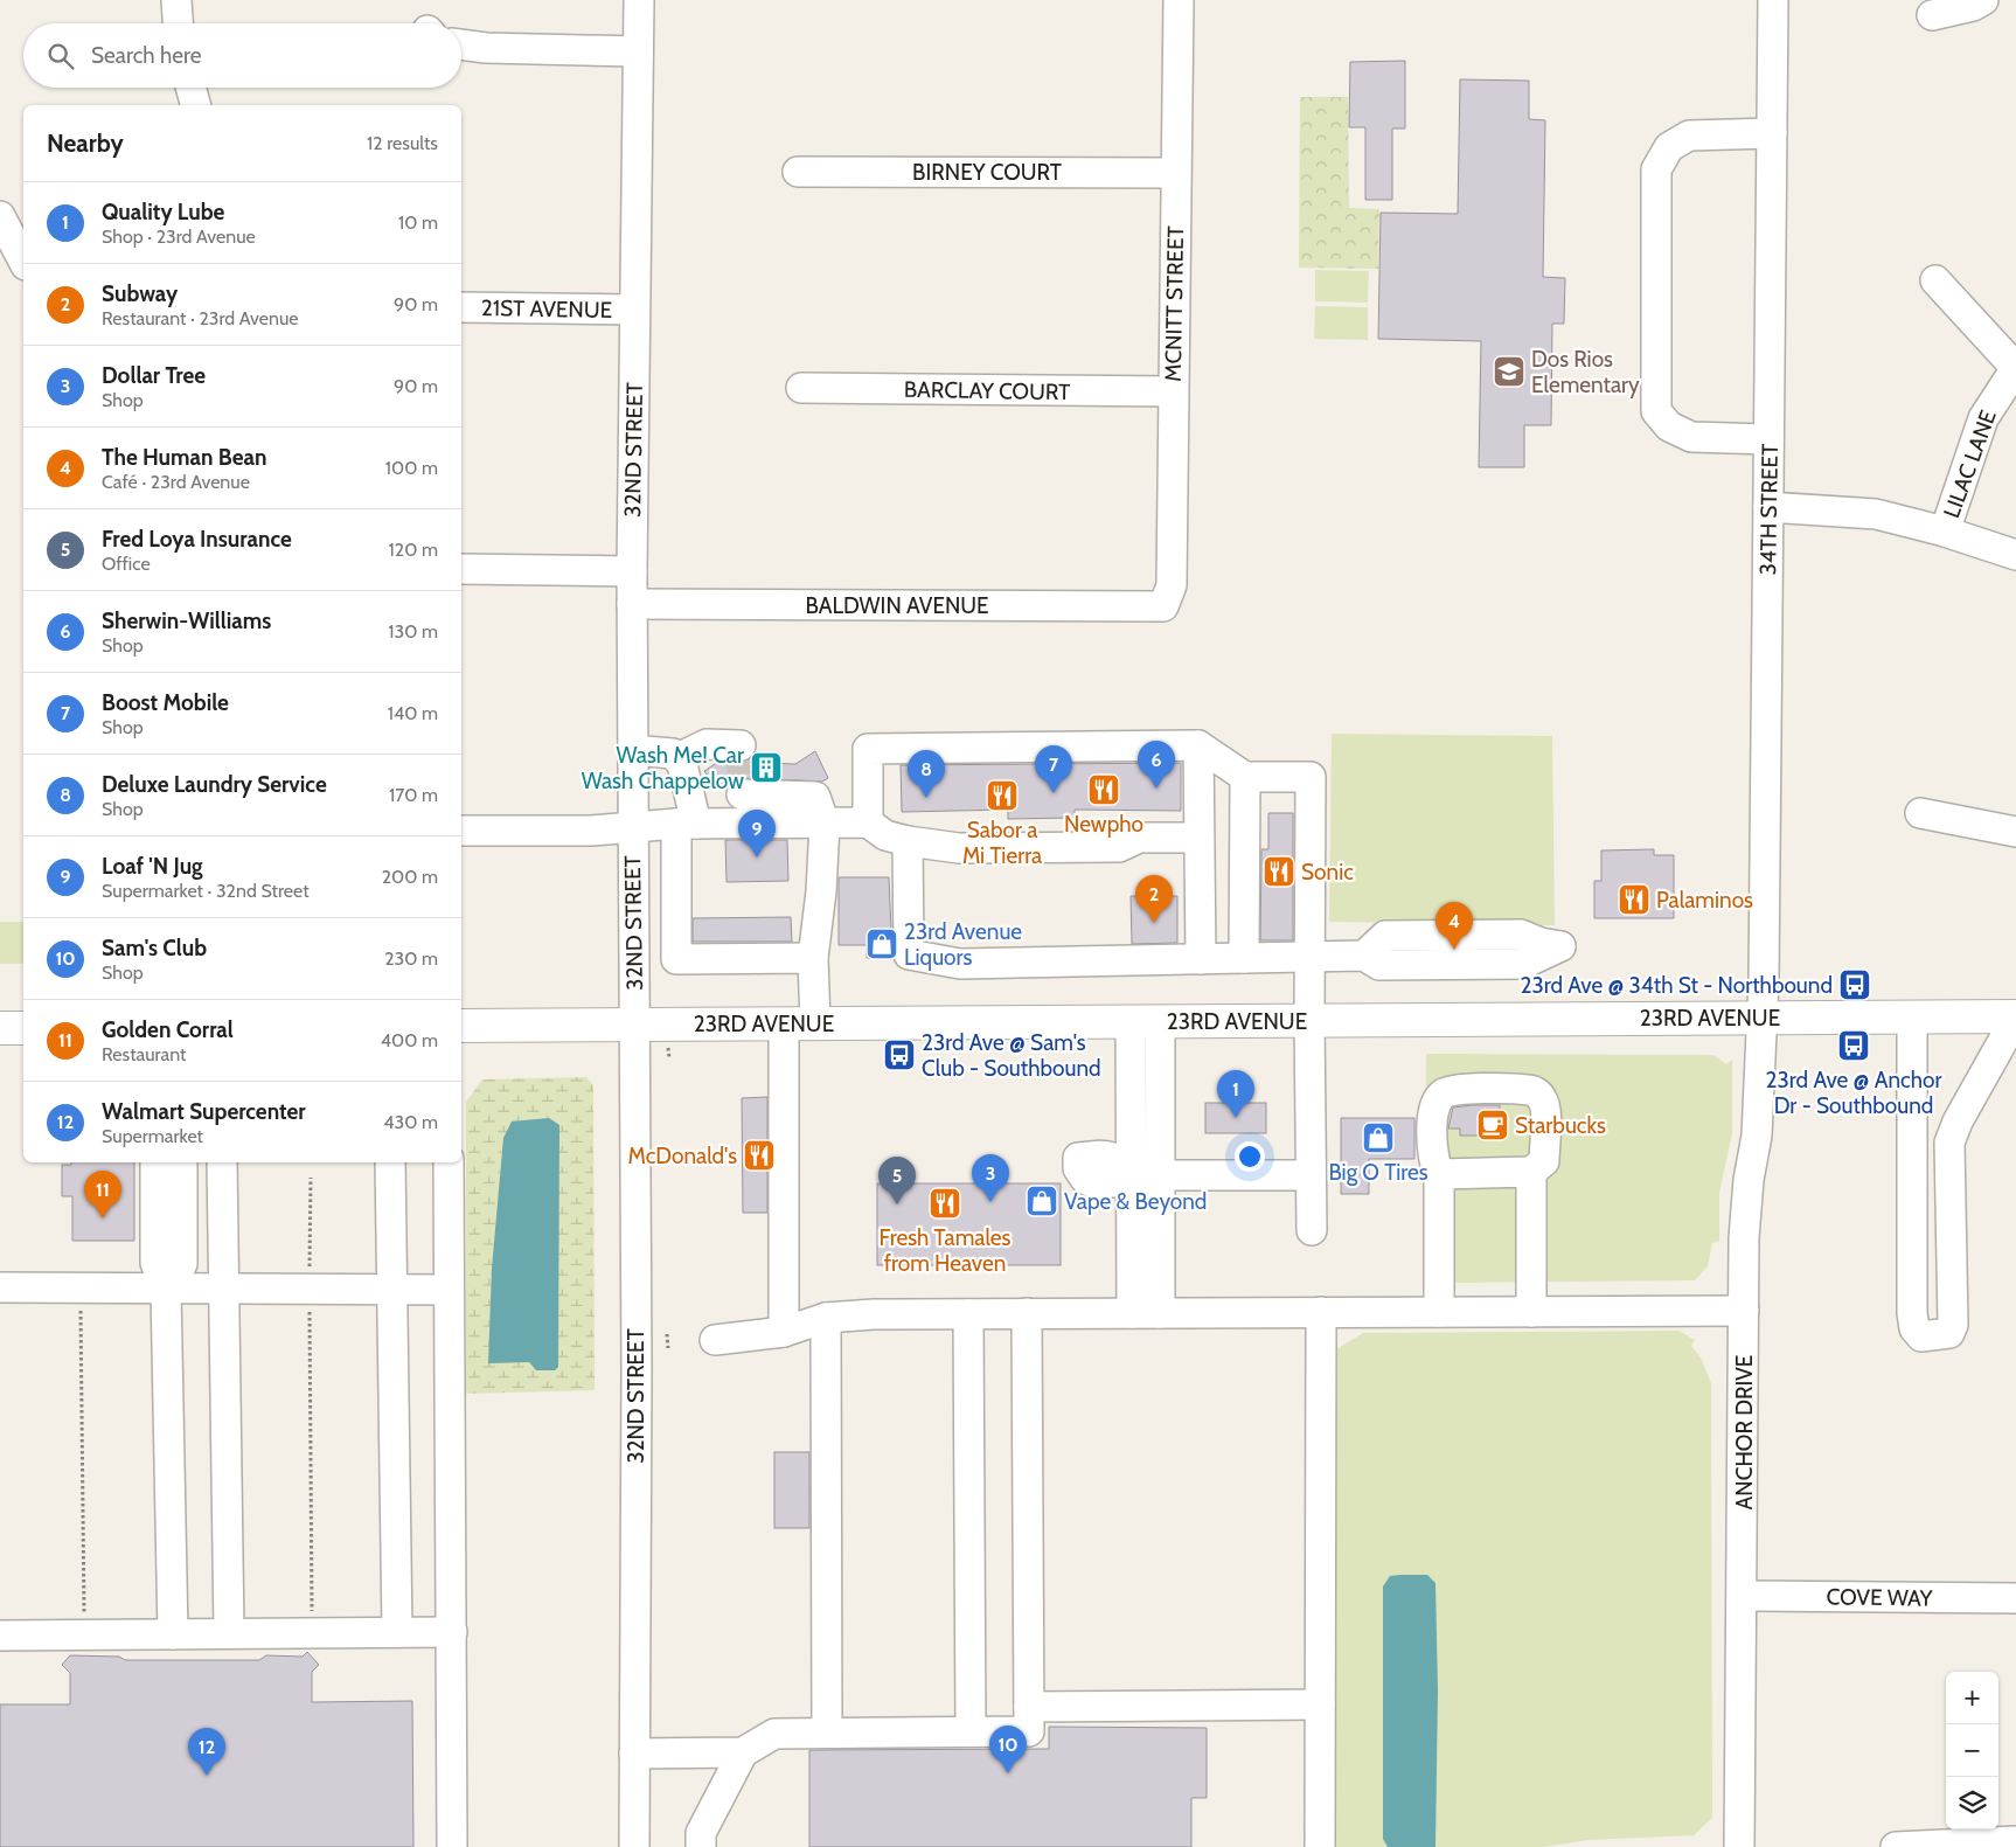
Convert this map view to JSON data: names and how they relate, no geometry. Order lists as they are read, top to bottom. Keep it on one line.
{"streets":{"main road":["23RD AVENUE"],"street":["BIRNEY COURT","MCNITT STREET","21ST AVENUE","BARCLAY COURT","32ND STREET","LILAC LANE","34TH STREET","BALDWIN AVENUE","ANCHOR DRIVE","COVE WAY"]},"crossings":[["BIRNEY COURT","MCNITT STREET"],["MCNITT STREET","BARCLAY COURT"],["MCNITT STREET","BALDWIN AVENUE"],["21ST AVENUE","32ND STREET"],["32ND STREET","BALDWIN AVENUE"],["32ND STREET","23RD AVENUE"],["34TH STREET","23RD AVENUE"],["34TH STREET","ANCHOR DRIVE"],["23RD AVENUE","ANCHOR DRIVE"],["ANCHOR DRIVE","COVE WAY"]],"places":{"school or university":["Dos Rios Elementary"],"building":["Wash Me! Car Wash Chappelow"],"restaurant":["Newpho","Sabor a Mi Tierra","Sonic","Palaminos","McDonald's","Fresh Tamales from Heaven"],"shop":["23rd Avenue Liquors","Big O Tires","Vape & Beyond"],"bus stop":["23rd Ave @ 34th St - Northbound","23rd Ave @ Anchor Dr - Southbound","23rd Ave @ Sam's Club - Southbound"],"cafe":["Starbucks"]},"page":{"search":"Search here","heading":["Nearby","12 results"],"list":[{"mark":"1","name":"Quality Lube","note":"Shop · 23rd Avenue","value":"10 m"},{"mark":"2","name":"Subway","note":"Restaurant · 23rd Avenue","value":"90 m"},{"mark":"3","name":"Dollar Tree","note":"Shop","value":"90 m"},{"mark":"4","name":"The Human Bean","note":"Café · 23rd Avenue","value":"100 m"},{"mark":"5","name":"Fred Loya Insurance","note":"Office","value":"120 m"},{"mark":"6","name":"Sherwin-Williams","note":"Shop","value":"130 m"},{"mark":"7","name":"Boost Mobile","note":"Shop","value":"140 m"},{"mark":"8","name":"Deluxe Laundry Service","note":"Shop","value":"170 m"},{"mark":"9","name":"Loaf 'N Jug","note":"Supermarket · 32nd Street","value":"200 m"},{"mark":"10","name":"Sam's Club","note":"Shop","value":"230 m"},{"mark":"11","name":"Golden Corral","note":"Restaurant","value":"400 m"},{"mark":"12","name":"Walmart Supercenter","note":"Supermarket","value":"430 m"}],"pins":["6","7","8","9","2","4","1","3","5","11","10","12"],"map_buttons":["+","−"]}}
